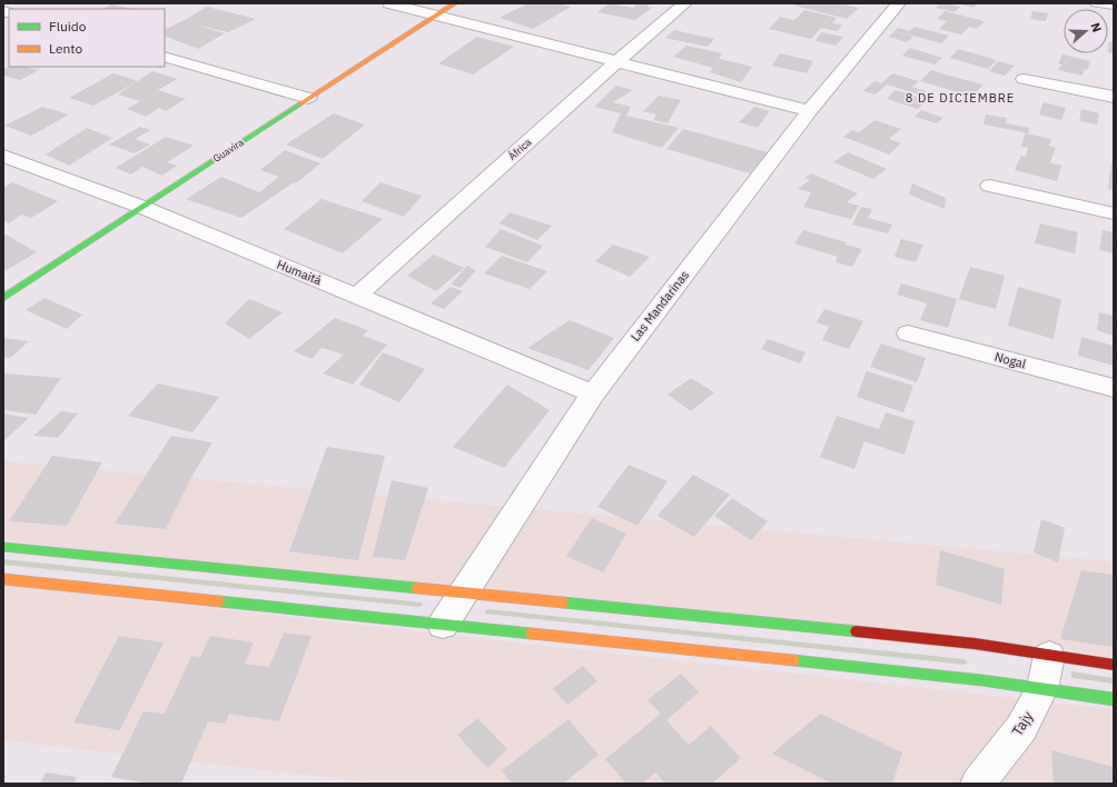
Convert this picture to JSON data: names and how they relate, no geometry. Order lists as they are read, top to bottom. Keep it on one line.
{"streets":{"main road":["Guavira"],"street":["África","Humaitá","Las Mandarinas","Nogal","Tajy"]},"crossings":[["África","Humaitá"],["Guavira","Humaitá"],["Humaitá","Las Mandarinas"]],"districts":["8 DE DICIEMBRE"],"legend":["Fluido","Lento"],"north":"right"}
